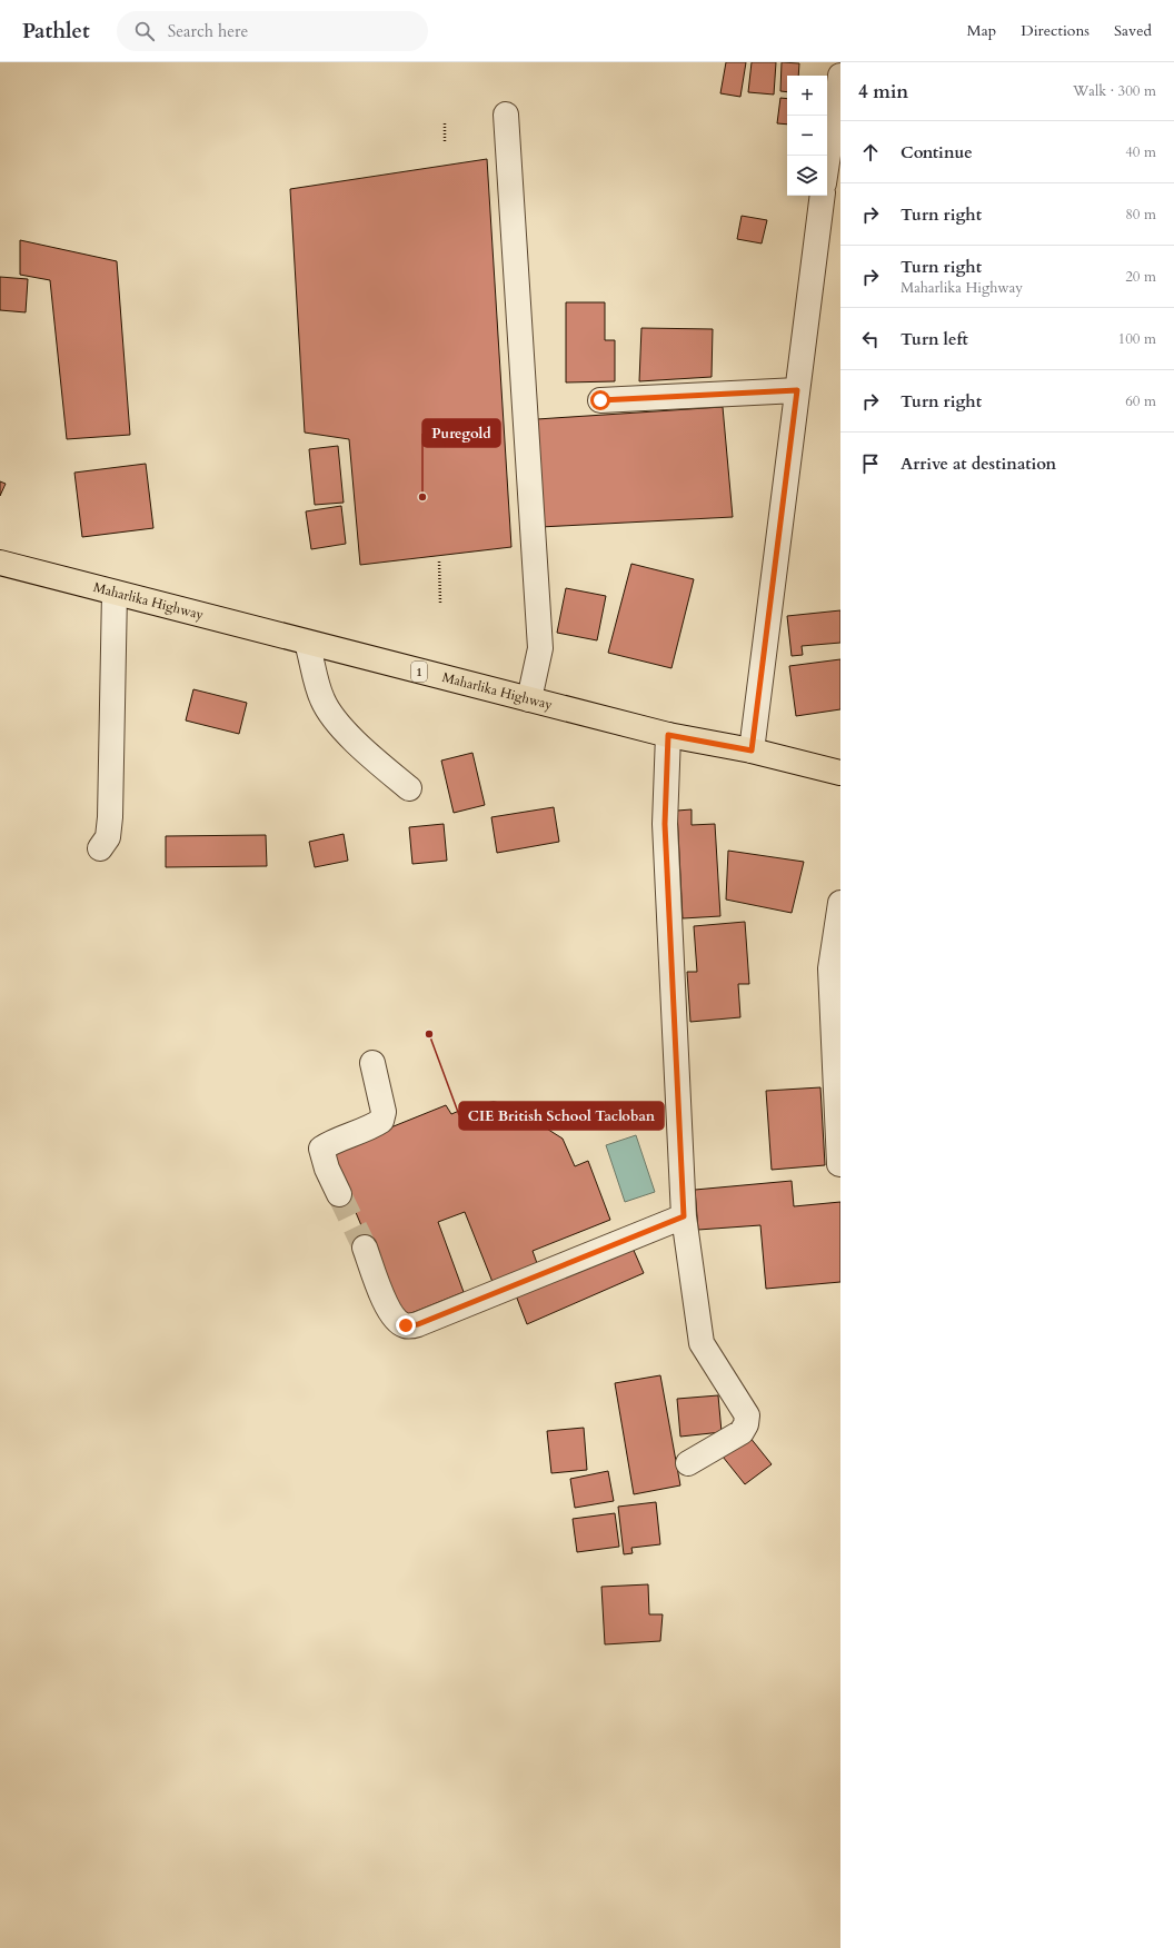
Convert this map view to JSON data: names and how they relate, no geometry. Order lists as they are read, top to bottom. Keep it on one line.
{"streets":{"main road":["Maharlika Highway","1"]},"places":["Puregold","CIE British School Tacloban"],"page":{"header":"Pathlet","search":"Search here","nav":["Map","Directions","Saved"],"heading":["4 min","Walk · 300 m"],"map_buttons":["+","−"],"list":[["Continue","40 m"],["Turn right","80 m"],["Turn right","Maharlika Highway","20 m"],["Turn left","100 m"],["Turn right","60 m"],"Arrive at destination"]}}
